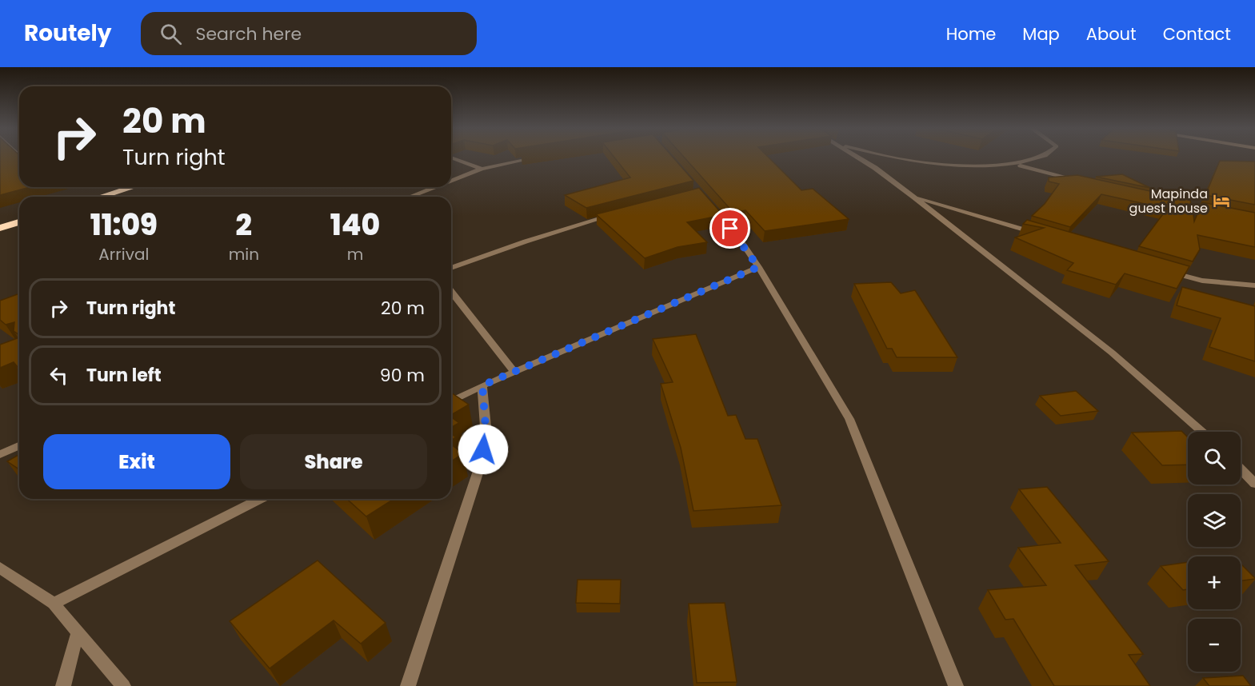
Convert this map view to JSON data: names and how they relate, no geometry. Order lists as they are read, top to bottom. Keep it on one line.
{"places":{"hotel":["Mapinda guest house"]},"page":{"header":"Routely","search":"Search here","nav":["Home","Map","About","Contact"],"turn":["20 m","Turn right"],"eta":["11:09","Arrival","2","min","140","m"],"list":[{"name":"Turn right","value":"20 m"},{"name":"Turn left","value":"90 m"}],"buttons":["Exit","Share"],"map_buttons":["+","−"]}}
